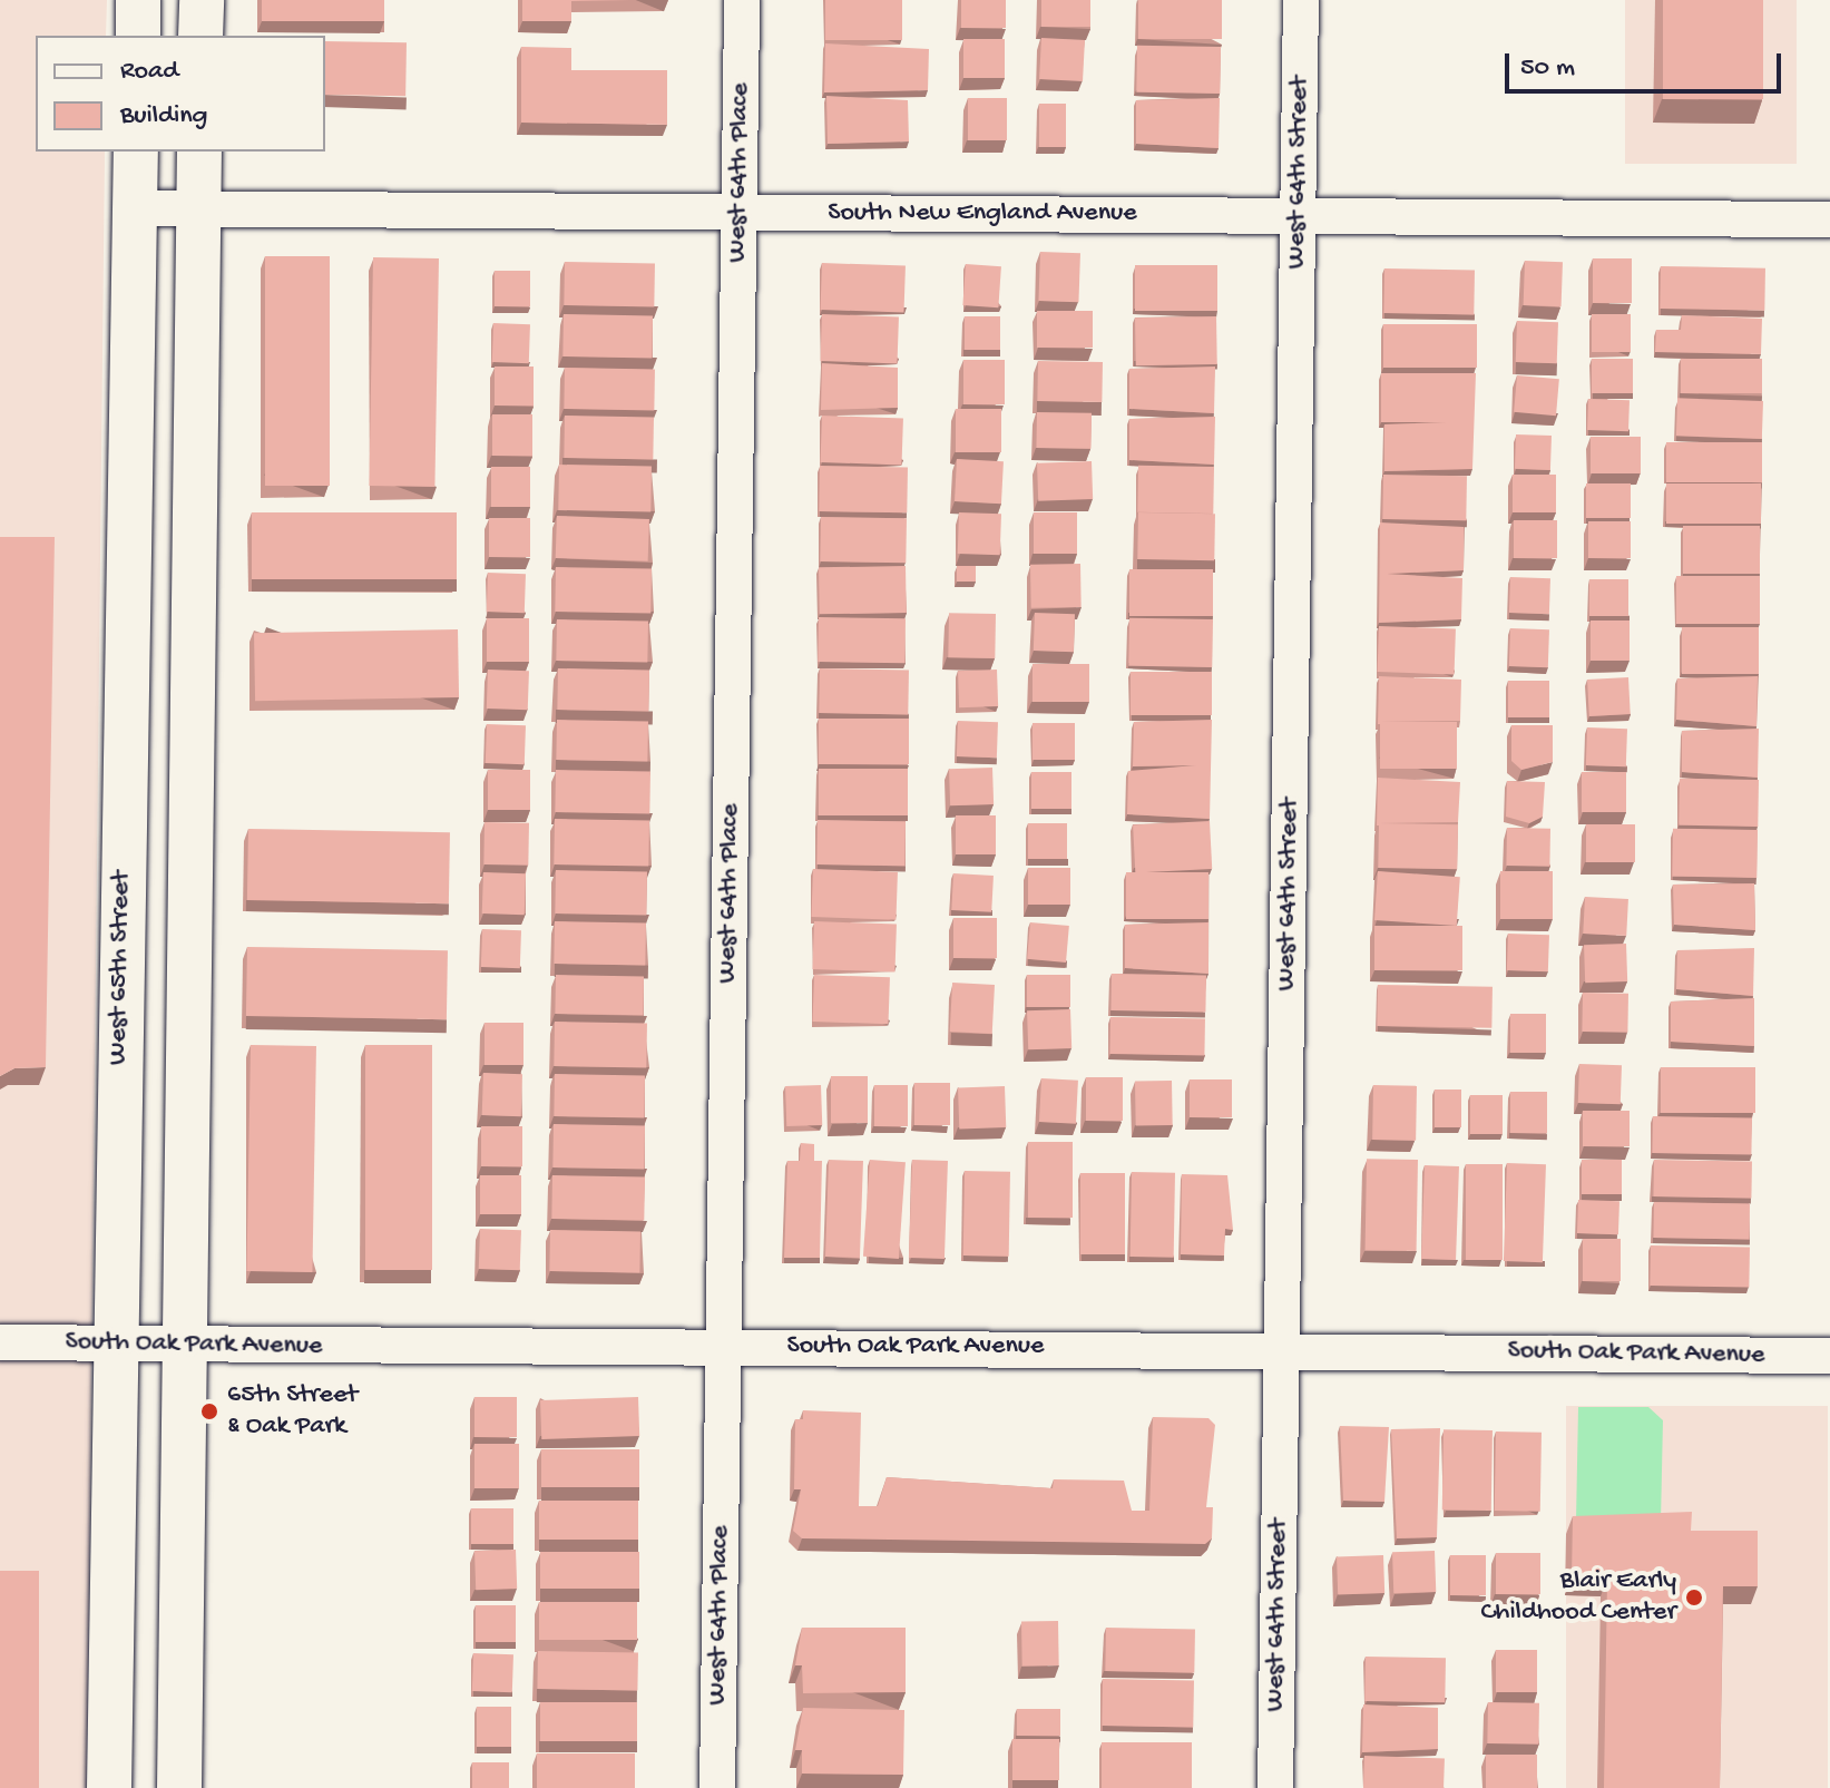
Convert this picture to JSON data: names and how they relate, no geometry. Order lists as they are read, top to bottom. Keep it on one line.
{"streets":{"street":["West 64th Place","West 64th Street","South New England Avenue","West 65th Street","South Oak Park Avenue"]},"crossings":[["West 64th Place","South New England Avenue"],["West 64th Place","South Oak Park Avenue"],["West 64th Street","South New England Avenue"],["West 64th Street","South Oak Park Avenue"],["South New England Avenue","West 65th Street"],["West 65th Street","South Oak Park Avenue"]],"places":["65th Street & Oak Park","Blair Early Childhood Center"],"legend":["Road","Building"],"scale_bar":"50 m"}
